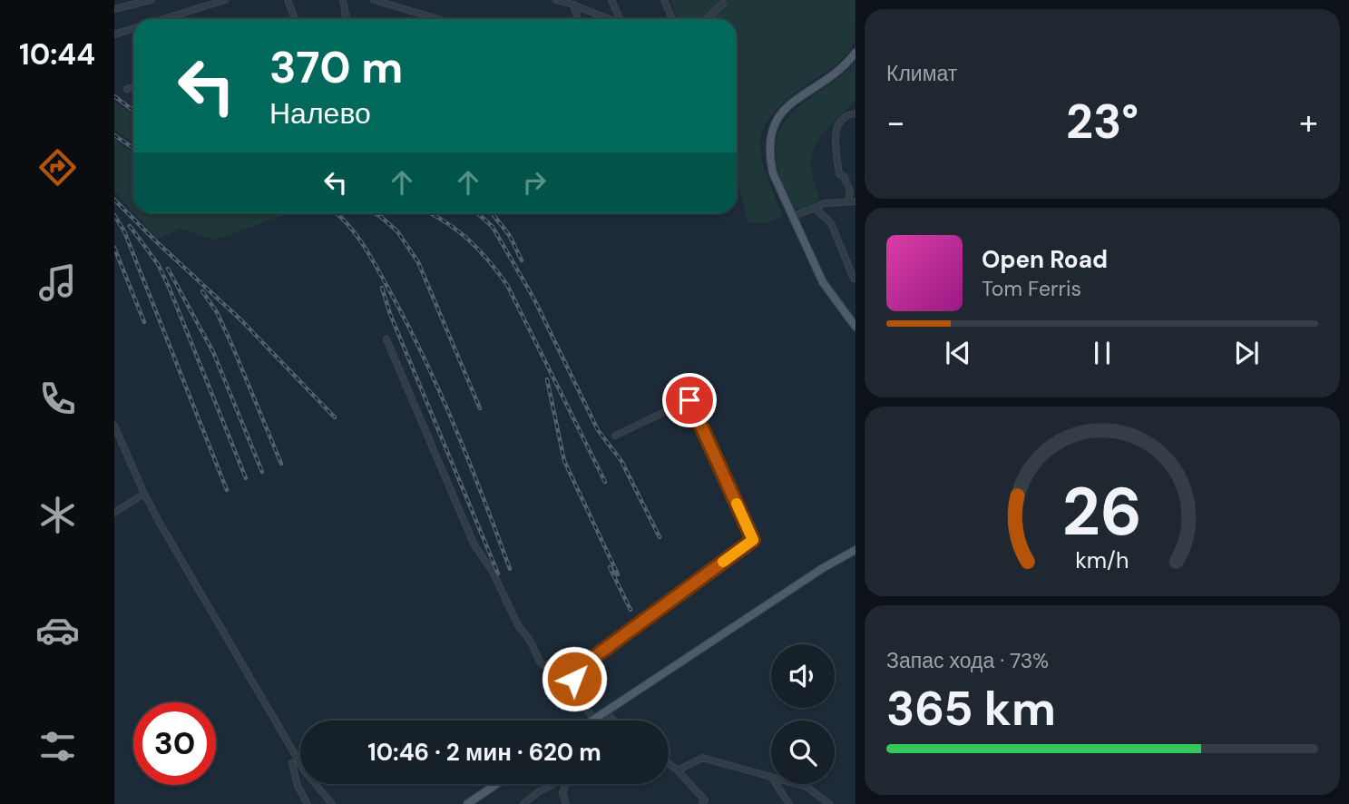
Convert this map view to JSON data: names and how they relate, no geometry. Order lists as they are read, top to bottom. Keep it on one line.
{"page":{"tabs":"10:44","tile":["Климат",["Запас хода · 73%","365 km"]],"turn":["370 m","Налево"],"heat":["−","23°","+"],"song":["Open Road","Tom Ferris"],"limit":"30","trip":"10:46 · 2 мин · 620 m","gauge":["26","km/h"]}}
